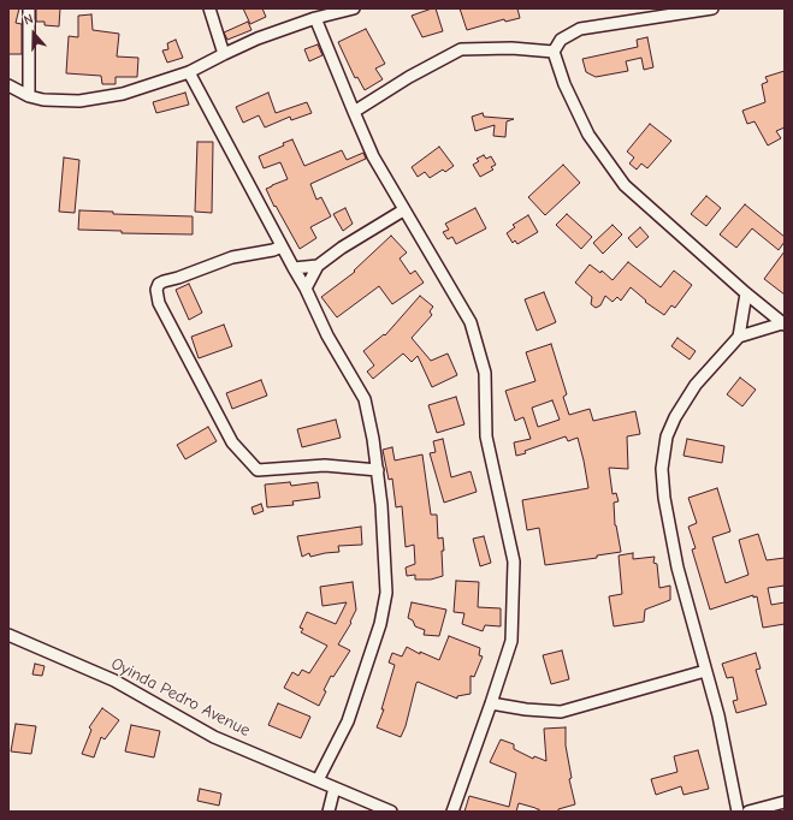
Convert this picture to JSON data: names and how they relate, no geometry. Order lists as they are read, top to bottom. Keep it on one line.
{"streets":{"street":["Oyinda Pedro Avenue"]},"north":"top"}
